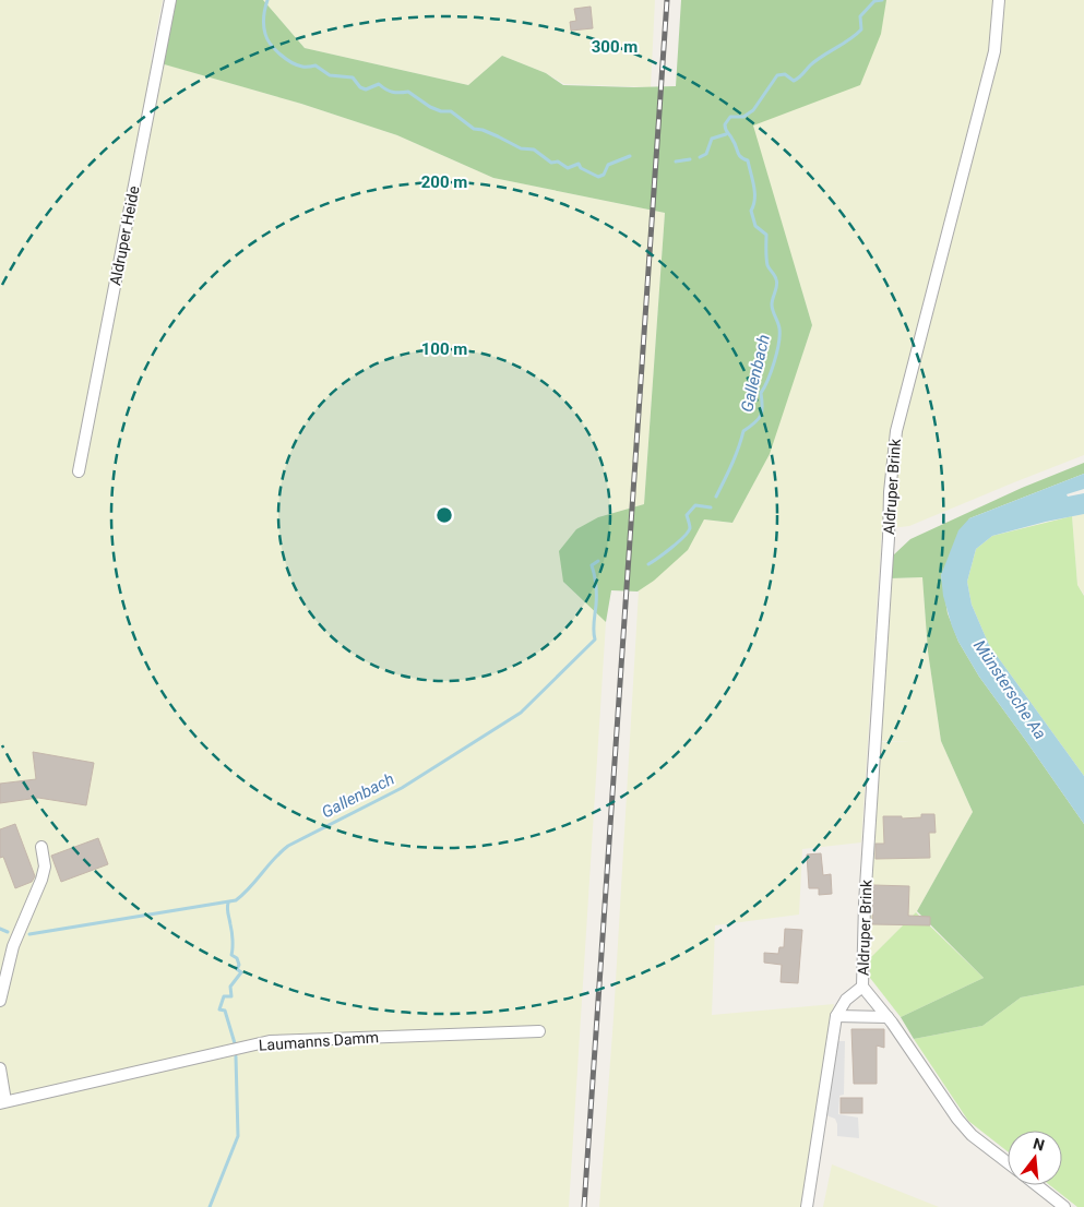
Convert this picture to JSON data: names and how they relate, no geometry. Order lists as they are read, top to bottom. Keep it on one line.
{"streets":{"street":["Aldruper Heide","Aldruper Brink","Laumanns Damm"]},"water":["Gallenbach","Münstersche Aa"],"north":"top","rings":["300 m","200 m","100 m"]}
